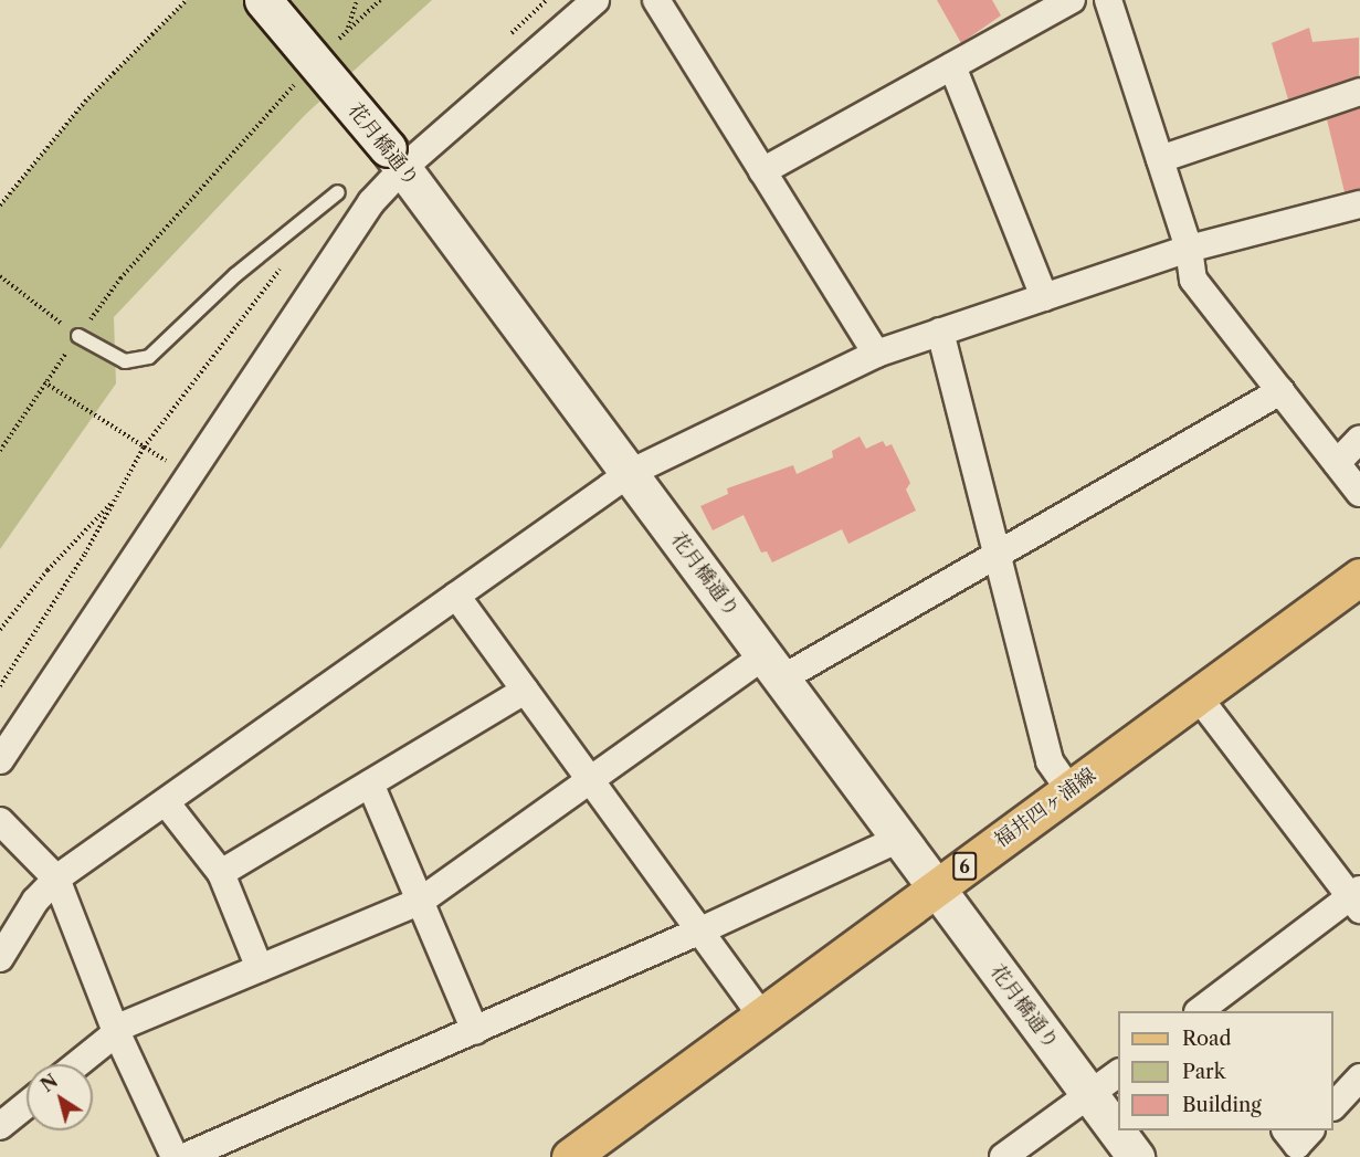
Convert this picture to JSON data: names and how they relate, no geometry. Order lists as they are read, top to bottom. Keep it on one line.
{"streets":{"main road":["福井四ヶ浦線","6"],"street":["花月橋通り"]},"crossings":[["花月橋通り","福井四ヶ浦線"]],"legend":["Road","Park","Building"],"north":"top left"}
